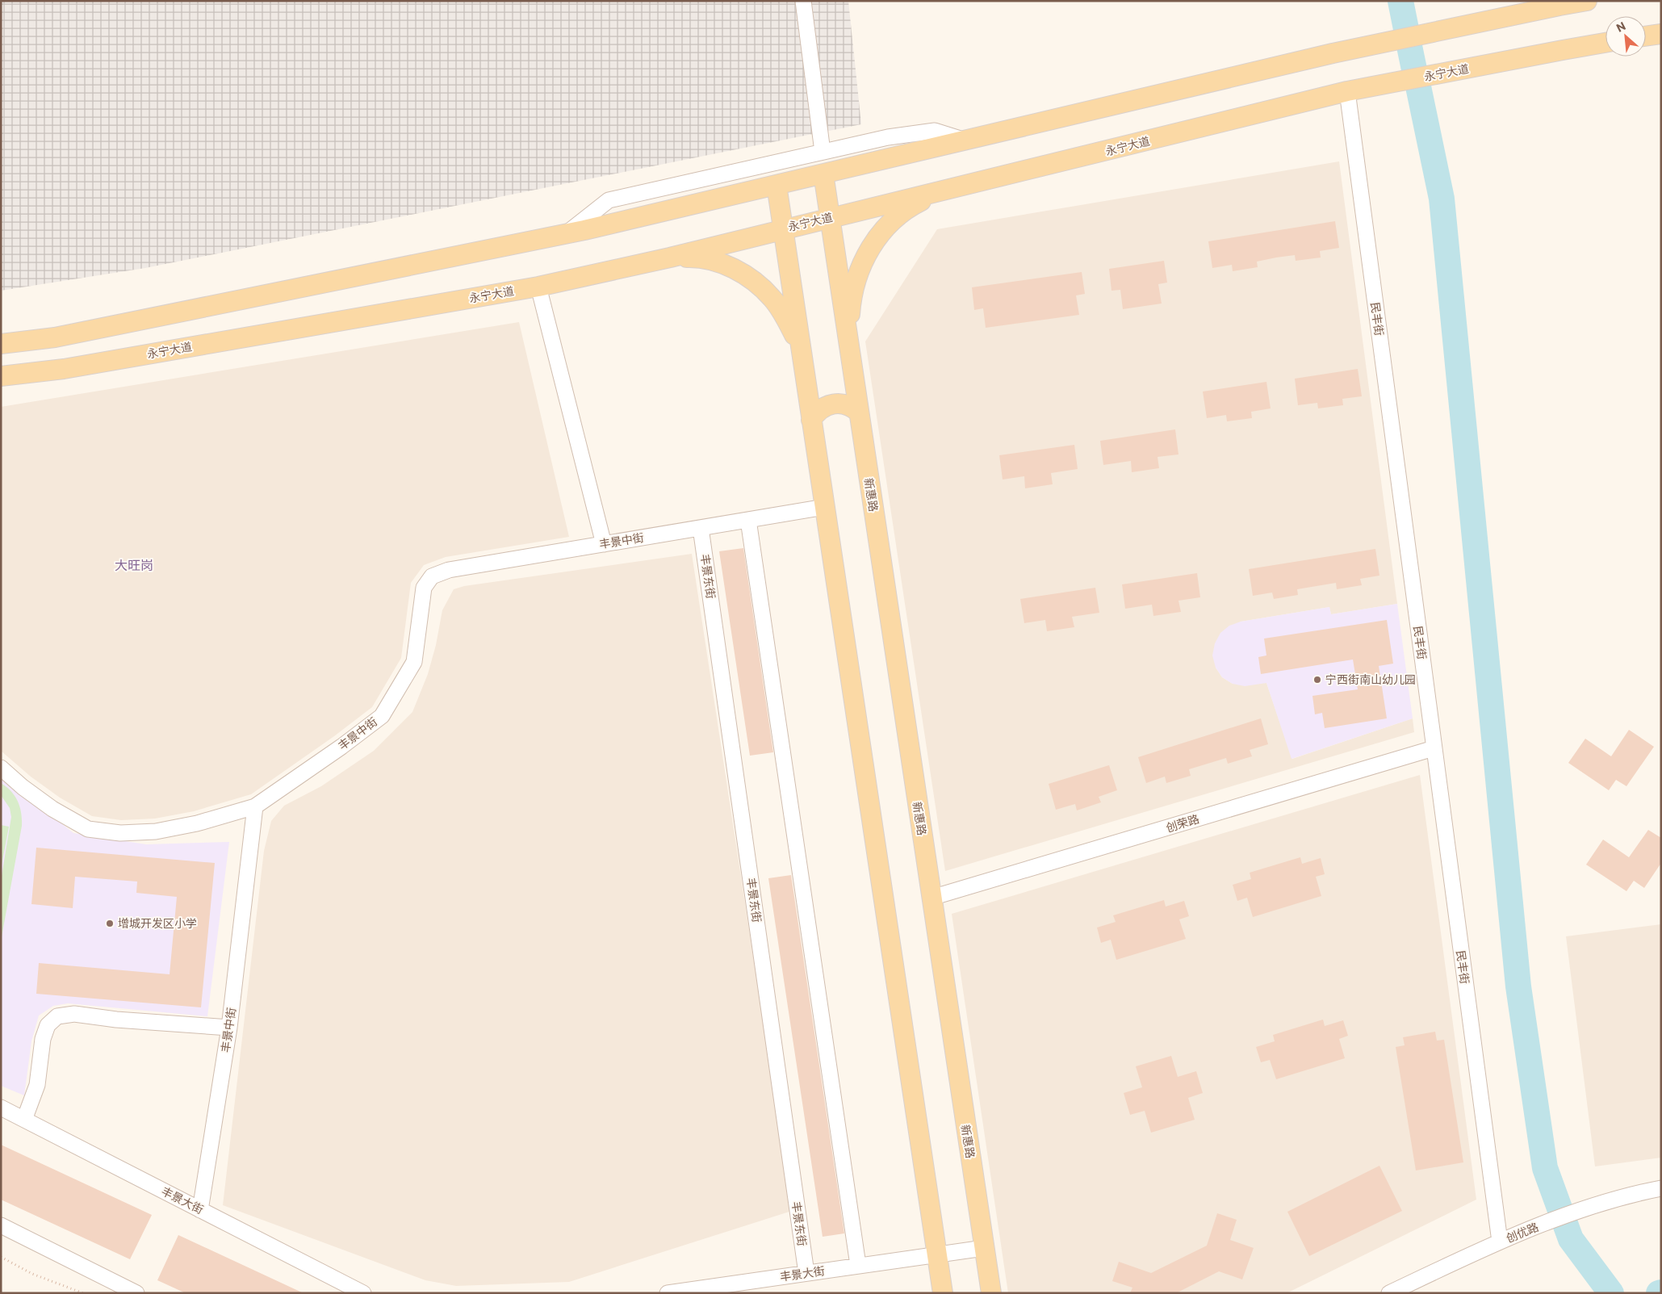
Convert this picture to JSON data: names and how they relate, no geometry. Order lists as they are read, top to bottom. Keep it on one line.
{"streets":{"main road":["永宁大道","新惠路"],"street":["民丰街","丰景中街","丰景东街","创荣路","丰景大街","创优路"]},"crossings":[["永宁大道","民丰街"],["民丰街","创荣路"],["民丰街","创优路"],["新惠路","创荣路"],["新惠路","丰景大街"],["丰景中街","丰景东街"],["丰景中街","丰景大街"],["丰景东街","丰景大街"]],"districts":["大旺岗"],"places":["宁西街南山幼儿园","增城开发区小学"],"north":"top left"}
